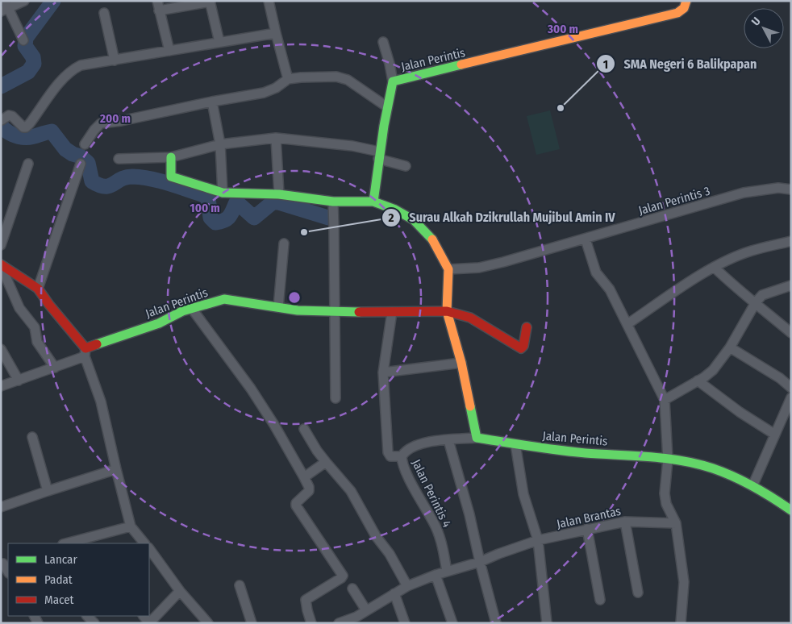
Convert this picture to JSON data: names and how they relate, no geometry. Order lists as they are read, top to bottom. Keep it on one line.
{"streets":{"street":["Jalan Perintis","Jalan Perintis 3","Jalan Perintis 4","Jalan Brantas"]},"crossings":[["Jalan Perintis","Jalan Perintis 4"],["Jalan Perintis 4","Jalan Brantas"]],"places":["SMA Negeri 6 Balikpapan","Surau Alkah Dzikrullah Mujibul Amin IV"],"legend":["Lancar","Padat","Macet"],"north":"top left","rings":["300 m","200 m","100 m"]}
